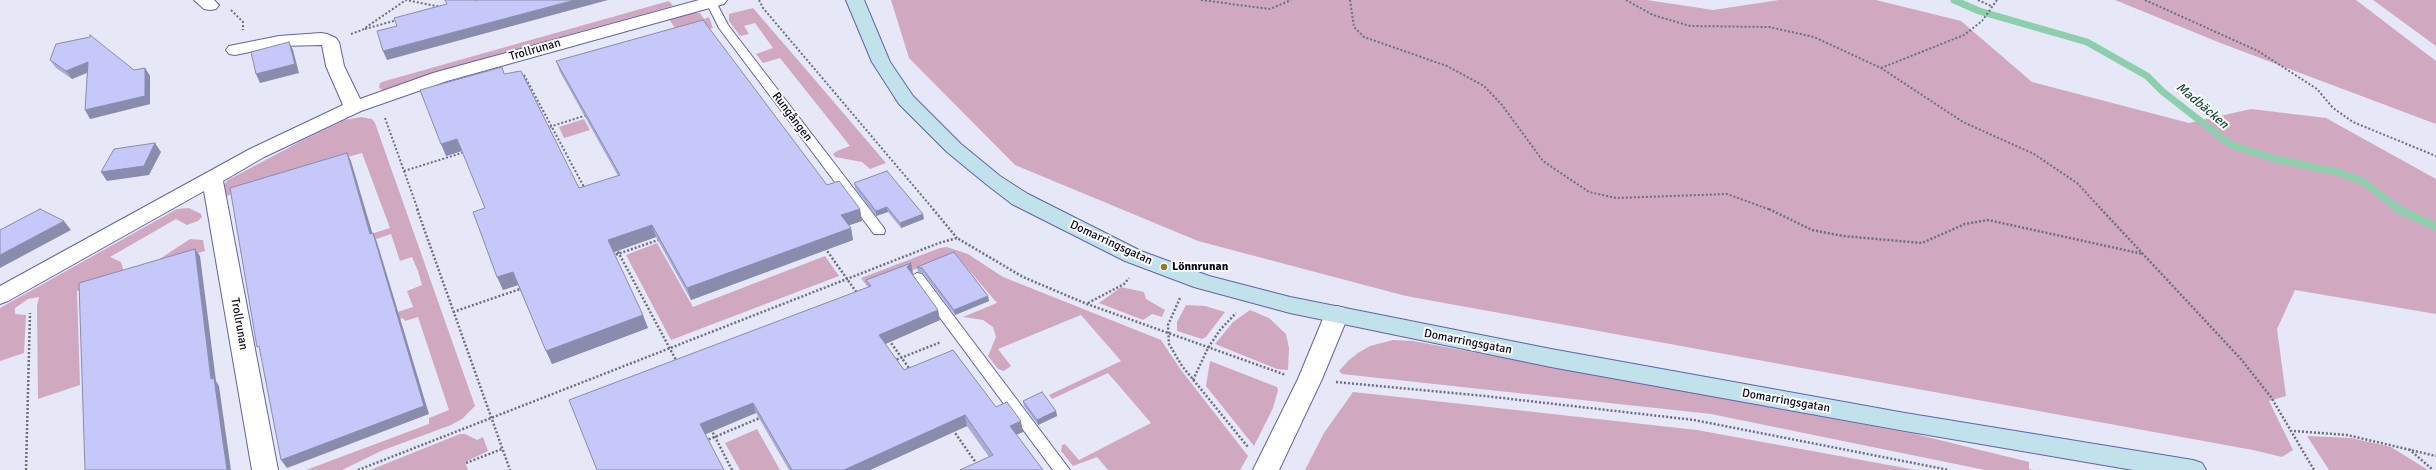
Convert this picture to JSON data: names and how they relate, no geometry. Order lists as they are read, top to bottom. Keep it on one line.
{"streets":{"street":["Trollrunan","Domarringsgatan"],"lane":["Rungången"]},"crossings":[["Trollrunan","Rungången"]],"water":["Madbäcken"],"places":["Lönnrunan"]}
